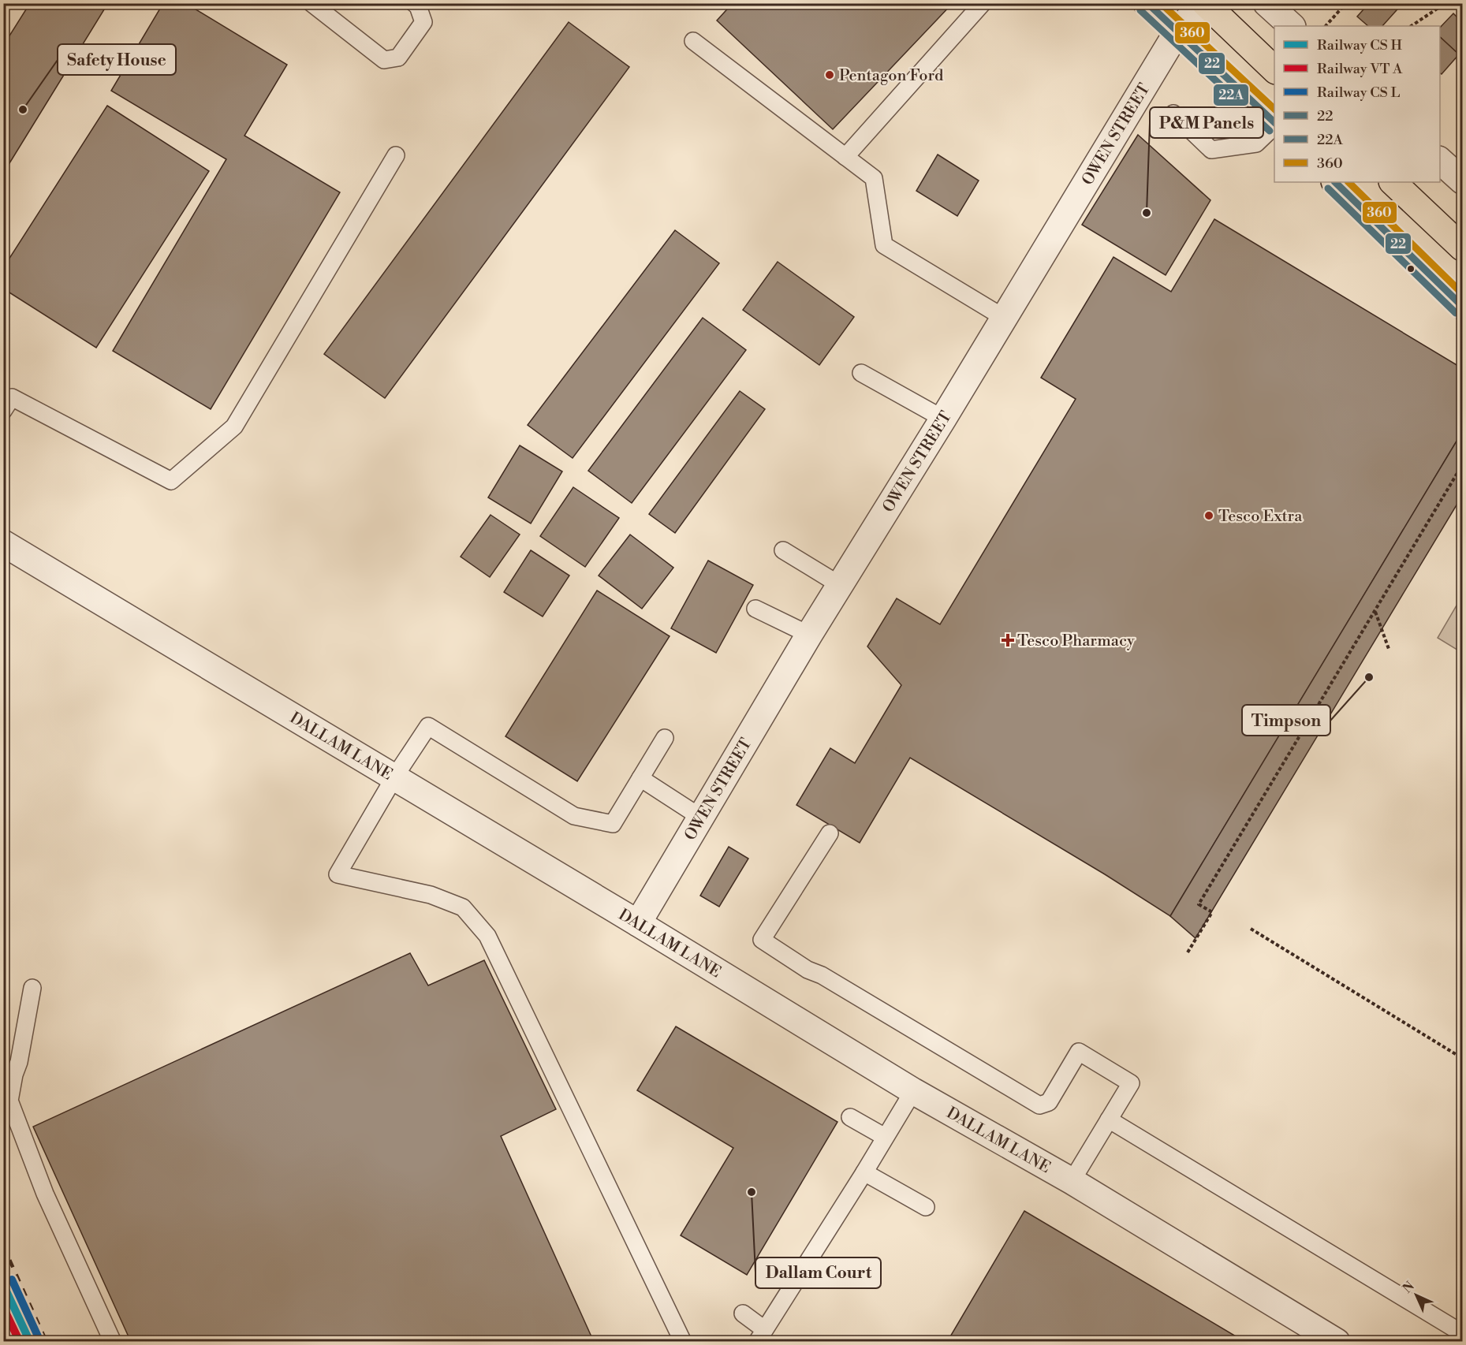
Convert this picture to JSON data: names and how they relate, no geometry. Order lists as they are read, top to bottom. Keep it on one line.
{"streets":{"street":["OWEN STREET","DALLAM LANE"]},"crossings":[["OWEN STREET","DALLAM LANE"]],"places":{"other":["Pentagon Ford","Safety House","P&M Panels","Tesco Extra","Timpson","Dallam Court"],"health":["Tesco Pharmacy"]},"lines":["transit line 22","transit line 360","transit line 22A"],"legend":["Railway CS H","Railway VT A","Railway CS L","22","22A","360"],"north":"top left"}
